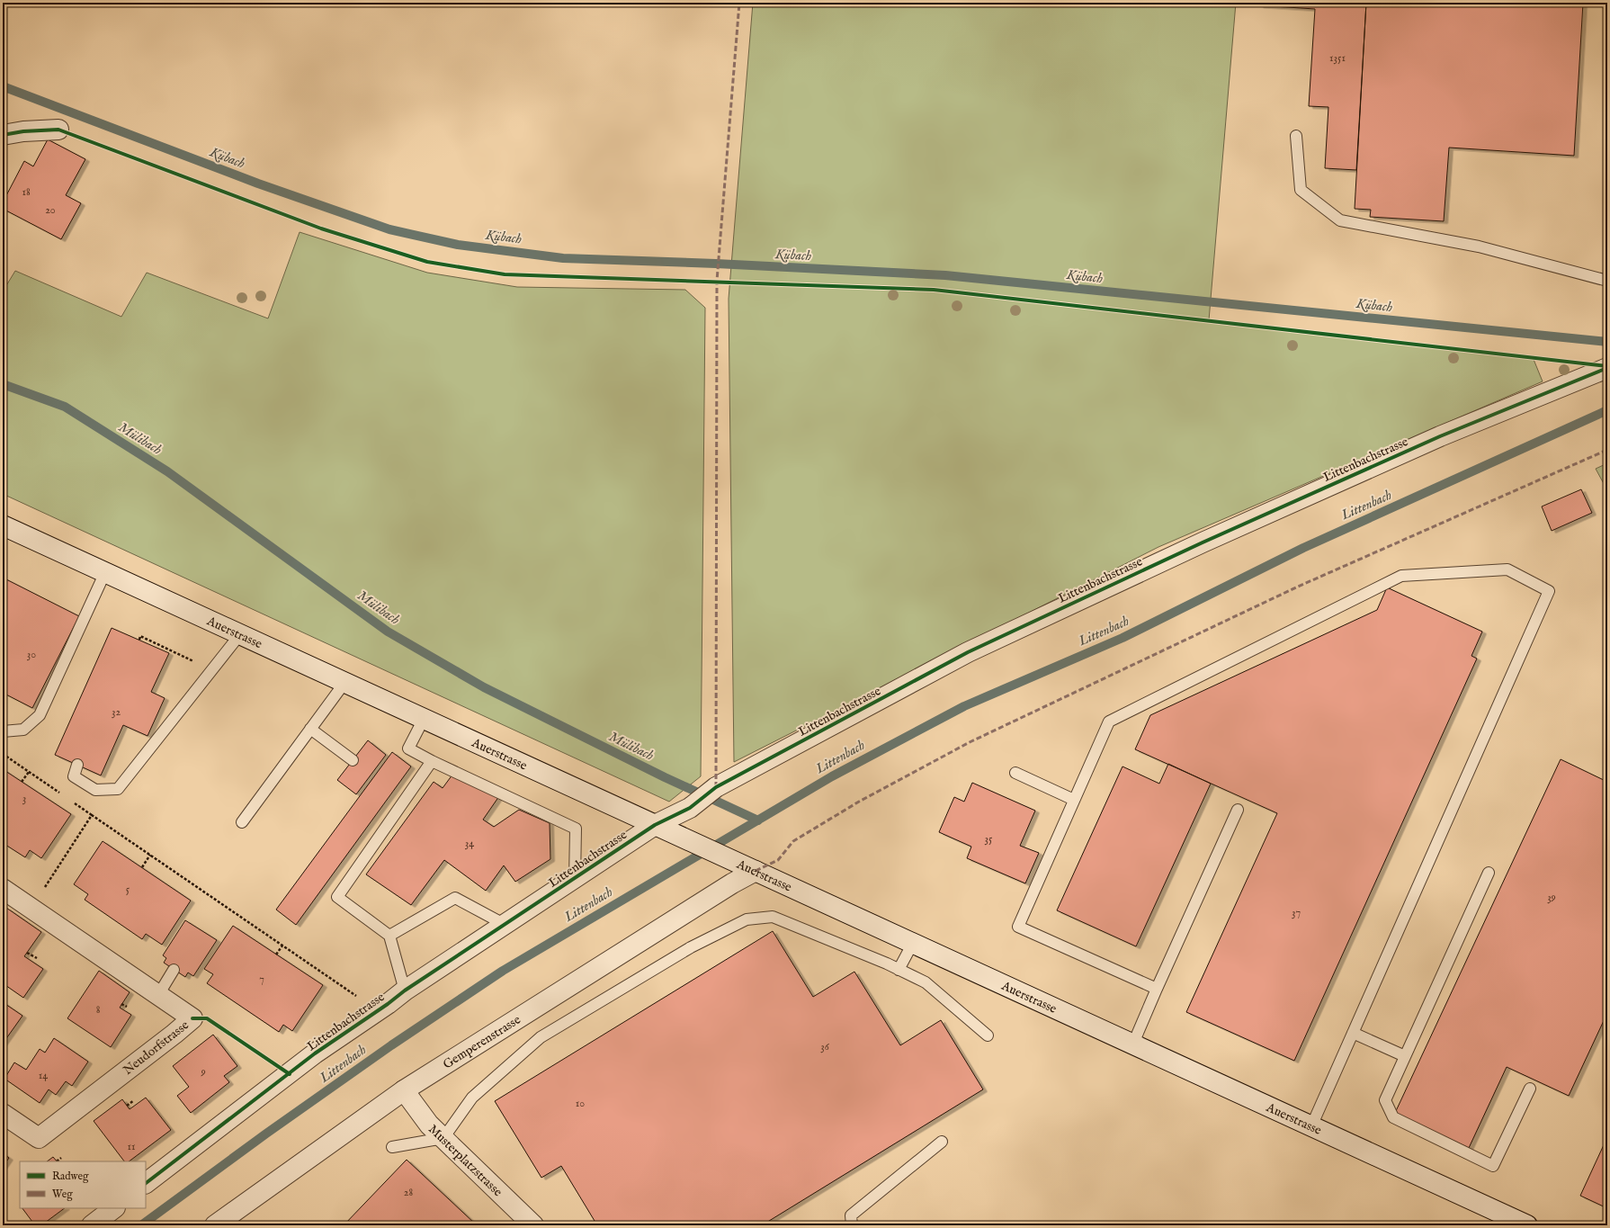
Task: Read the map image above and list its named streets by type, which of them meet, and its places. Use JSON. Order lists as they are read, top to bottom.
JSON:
{
  "streets": {
    "street": [
      "Littenbachstrasse",
      "Auerstrasse",
      "Gemperenstrasse",
      "Neudorfstrasse",
      "Musterplatzstrasse"
    ]
  },
  "crossings": [
    ["Littenbachstrasse", "Auerstrasse"],
    ["Auerstrasse", "Gemperenstrasse"],
    ["Gemperenstrasse", "Musterplatzstrasse"]
  ],
  "water": ["Kübach", "Mülibach", "Littenbach"],
  "house_numbers": [
    "1351",
    "18",
    "20",
    "30",
    "32",
    "3",
    "35",
    "34",
    "5",
    "39",
    "37",
    "7",
    "8",
    "36",
    "9",
    "14",
    "10",
    "11",
    "28"
  ],
  "legend": ["Radweg", "Weg"]
}
